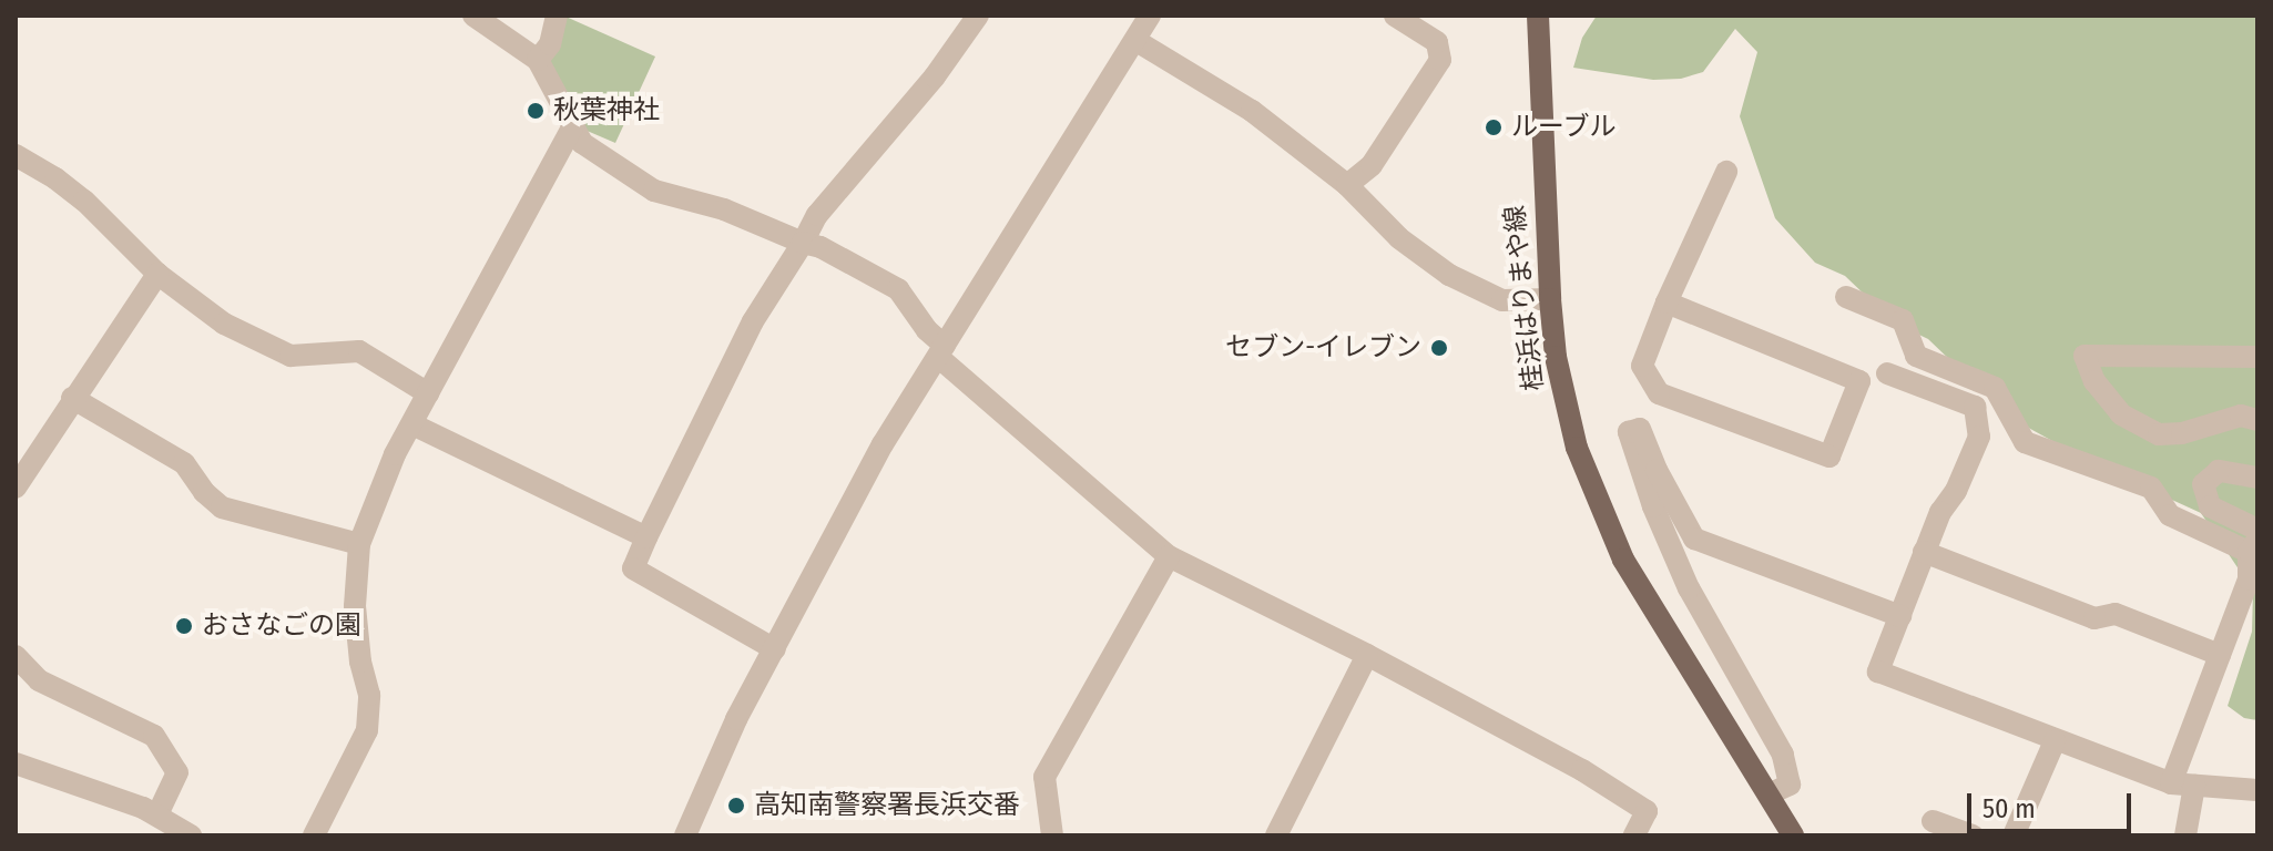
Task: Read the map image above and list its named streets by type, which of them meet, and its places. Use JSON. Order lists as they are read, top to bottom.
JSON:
{
  "streets": {
    "main road": ["桂浜はりまや線"]
  },
  "places": [
    "秋葉神社",
    "ルーブル",
    "セブン-イレブン",
    "おさなごの園",
    "高知南警察署長浜交番"
  ],
  "scale_bar": "50 m"
}
